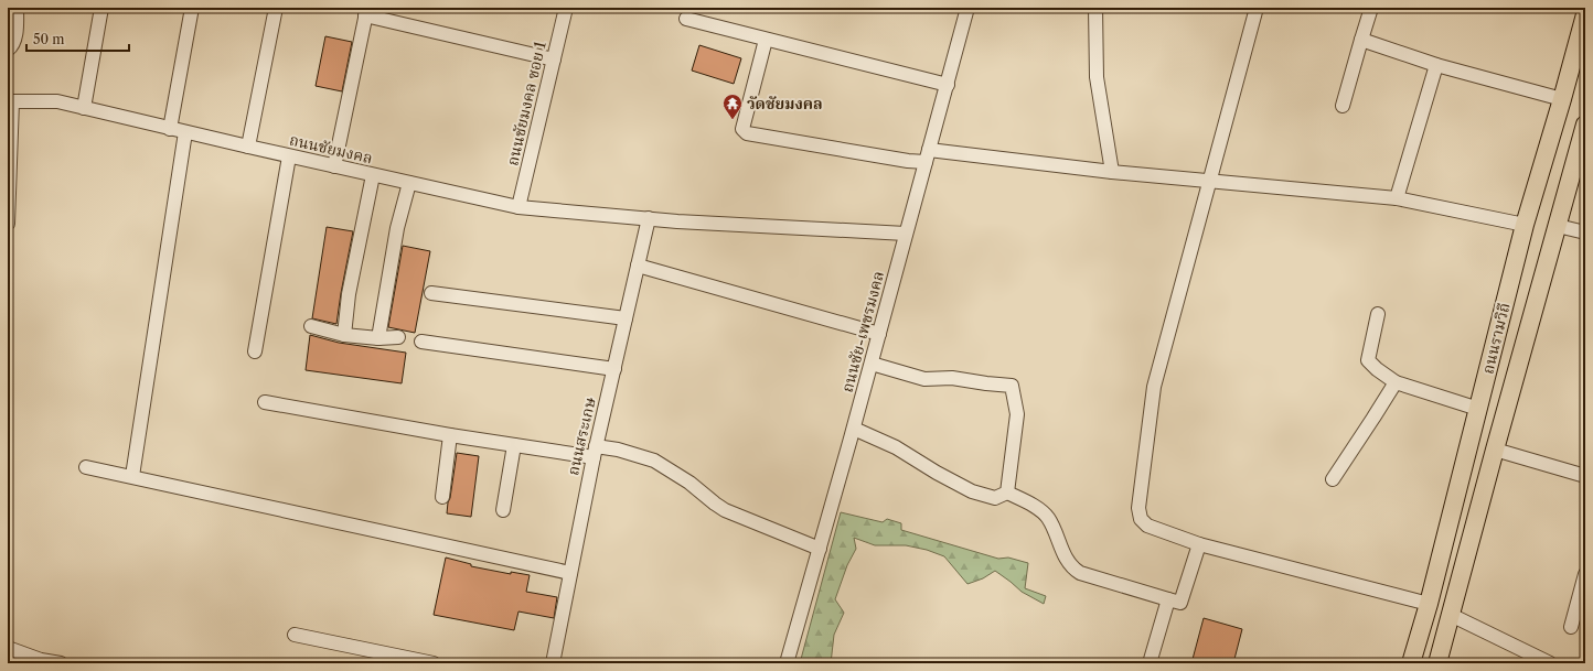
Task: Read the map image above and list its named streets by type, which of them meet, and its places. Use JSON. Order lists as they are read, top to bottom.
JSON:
{
  "streets": {
    "main road": ["ถนนรามวิถี"],
    "street": [
      "ถนนชัยมงคล ซอย 1",
      "ถนนชัยมงคล",
      "ถนนชัย-เพชรมงคล",
      "ถนนสระเกษ"
    ]
  },
  "crossings": [
    ["ถนนชัยมงคล ซอย 1", "ถนนชัยมงคล"],
    ["ถนนชัยมงคล", "ถนนชัย-เพชรมงคล"],
    ["ถนนชัยมงคล", "ถนนสระเกษ"]
  ],
  "places": {
    "temple": ["วัดชัยมงคล"]
  },
  "scale_bar": "50 m"
}
